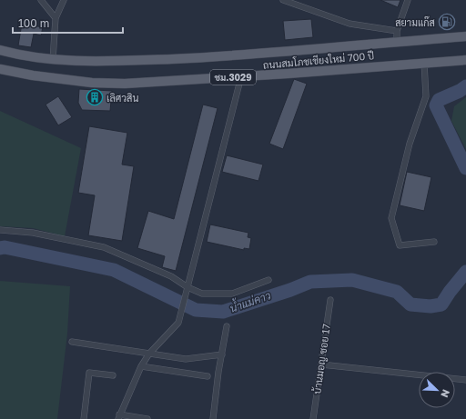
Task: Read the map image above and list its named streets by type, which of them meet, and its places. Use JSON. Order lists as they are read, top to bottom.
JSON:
{
  "streets": {
    "main road": ["ถนนสมโภชเชียงใหม่ 700 ปี", "ชม.3029"],
    "street": ["บ้านมอญ ซอย 17"]
  },
  "water": ["น้ำแม่คาว"],
  "places": {
    "fuel station": ["สยามแก๊ส"],
    "building": ["เลิศวสิน"]
  },
  "scale_bar": "100 m",
  "north": "bottom right"
}
